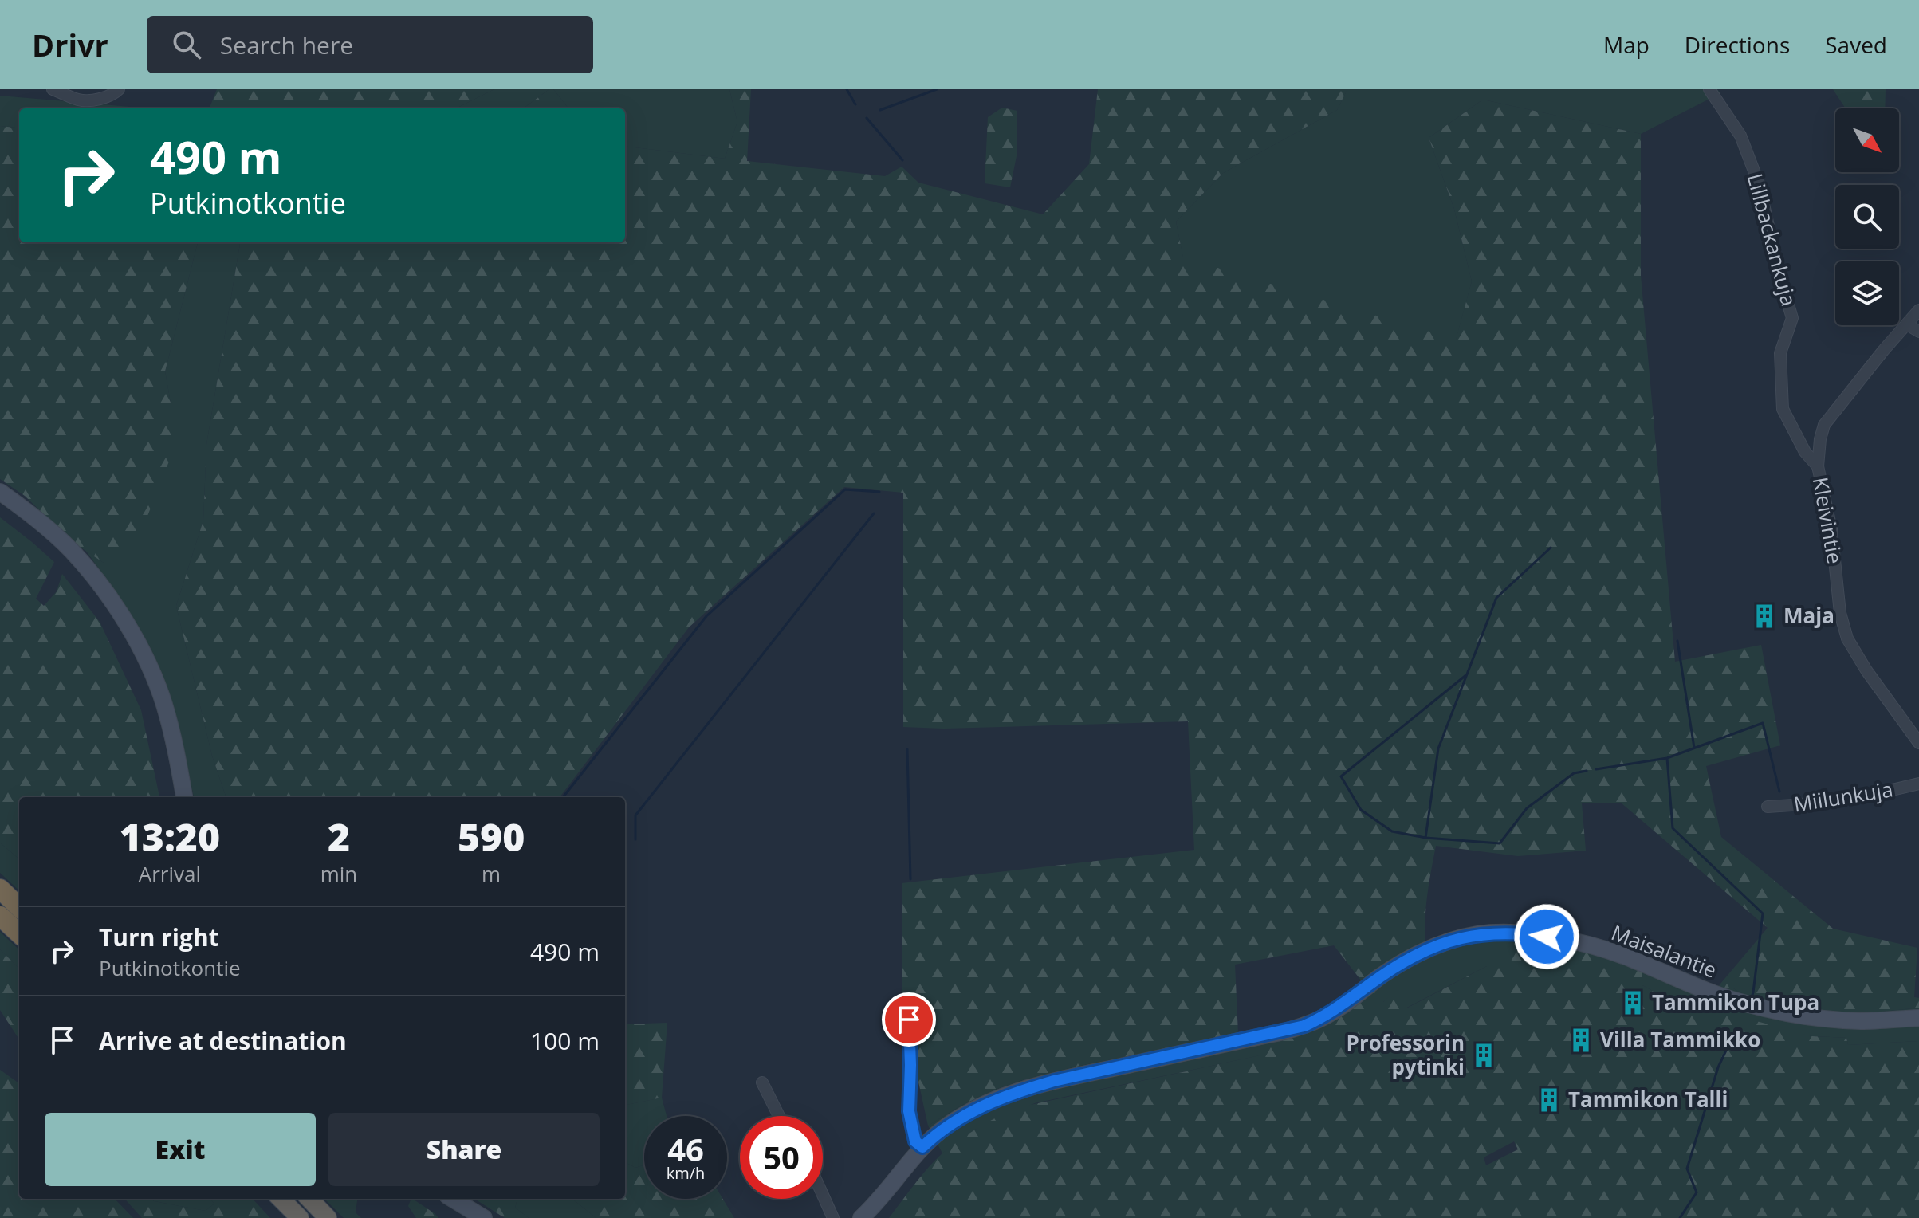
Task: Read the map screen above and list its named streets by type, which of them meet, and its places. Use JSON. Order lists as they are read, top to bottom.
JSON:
{
  "streets": {
    "main road": ["Maisalantie"],
    "street": ["Lillbackankuja", "Kleivintie", "Miilunkuja"]
  },
  "crossings": [
    ["Lillbackankuja", "Kleivintie"]
  ],
  "places": {
    "building": [
      "Maja",
      "Tammikon Tupa",
      "Villa Tammikko",
      "Professorin pytinki",
      "Tammikon Talli"
    ]
  },
  "north": "bottom right",
  "page": {
    "header": "Drivr",
    "search": "Search here",
    "nav": ["Map", "Directions", "Saved"],
    "turn": ["490 m", "Putkinotkontie"],
    "eta": [
      "13:20",
      "Arrival",
      "2",
      "min",
      "590",
      "m"
    ],
    "list": [
      {
        "name": "Turn right",
        "note": "Putkinotkontie",
        "value": "490 m"
      },
      {
        "name": "Arrive at destination",
        "value": "100 m"
      }
    ],
    "buttons": ["Exit", "Share"],
    "speed": "46 km/h",
    "limit": "50"
  }
}
